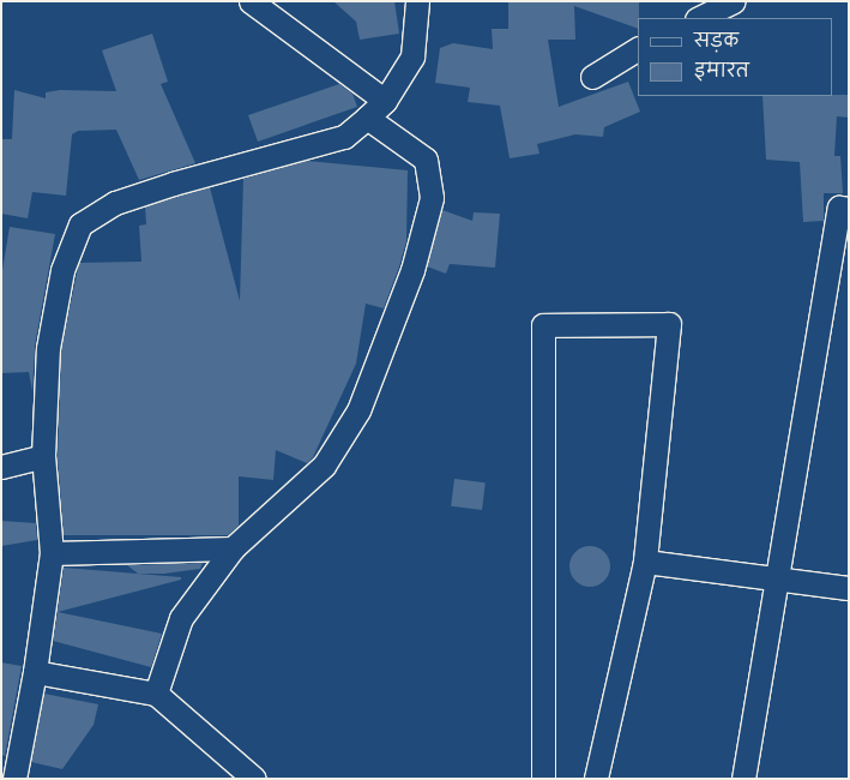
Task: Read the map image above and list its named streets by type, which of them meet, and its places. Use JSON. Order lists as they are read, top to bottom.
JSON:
{
  "legend": ["सड़क", "इमारत"]
}
